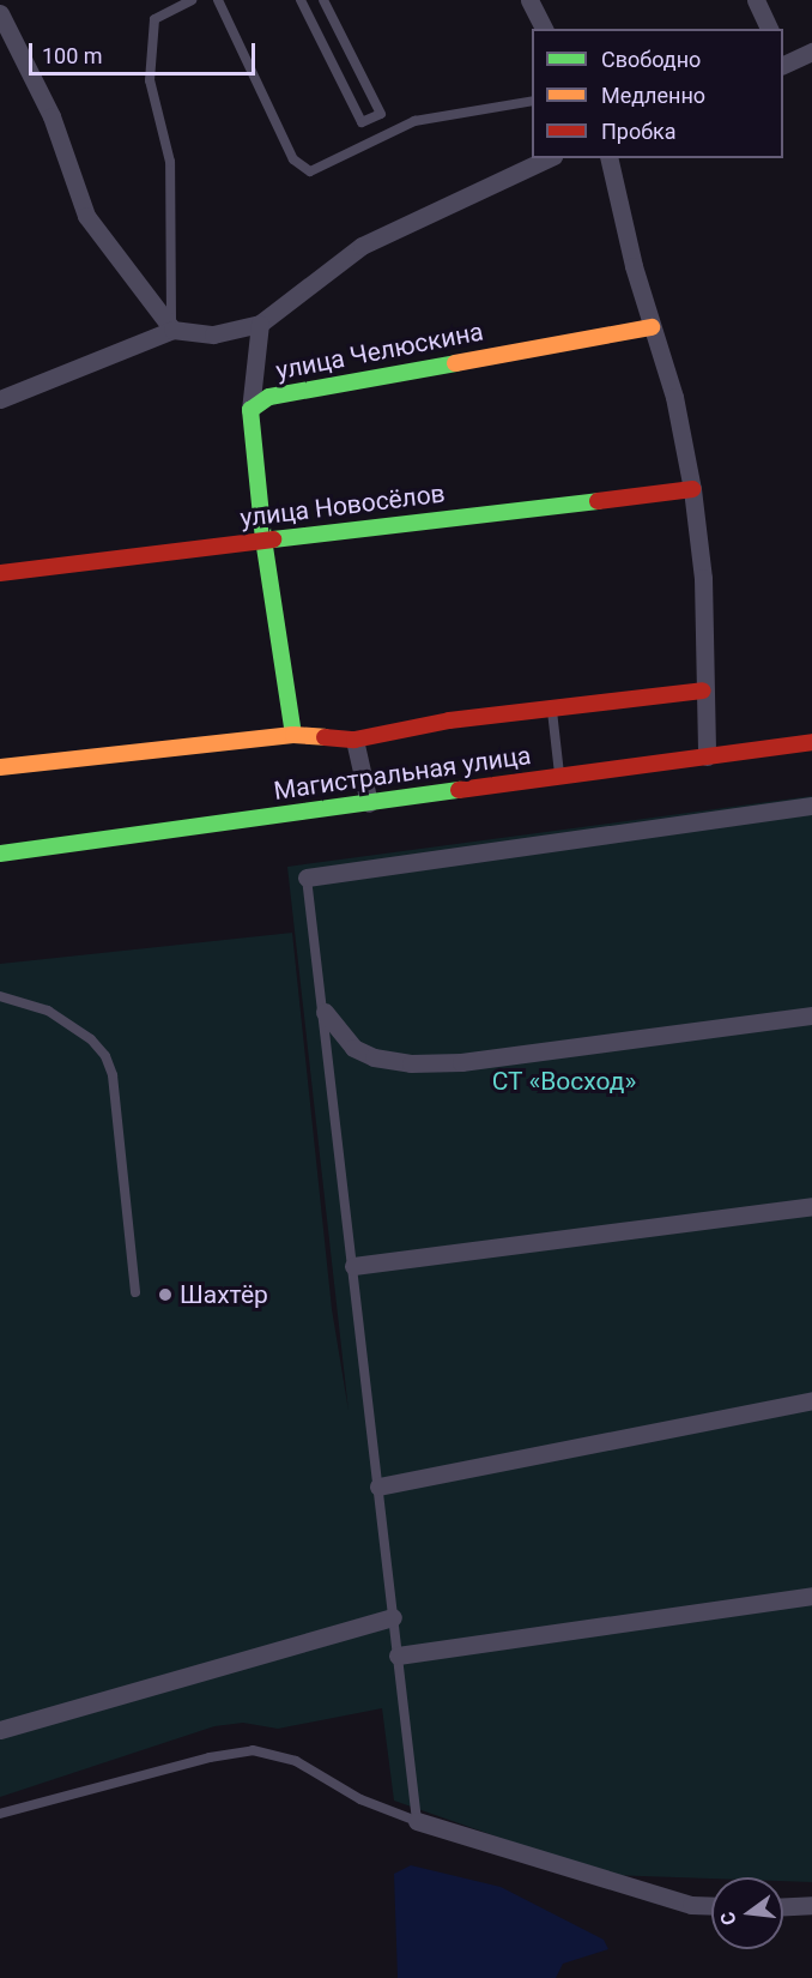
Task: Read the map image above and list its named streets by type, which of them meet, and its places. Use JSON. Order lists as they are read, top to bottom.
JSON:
{
  "streets": {
    "street": ["улица Челюскина", "улица Новосёлов", "Магистральная улица"]
  },
  "crossings": [
    ["улица Челюскина", "улица Новосёлов"],
    ["улица Челюскина", "Магистральная улица"]
  ],
  "parks": ["СТ «Восход»"],
  "places": ["Шахтёр"],
  "legend": ["Свободно", "Медленно", "Пробка"],
  "scale_bar": "100 m",
  "north": "left"
}
